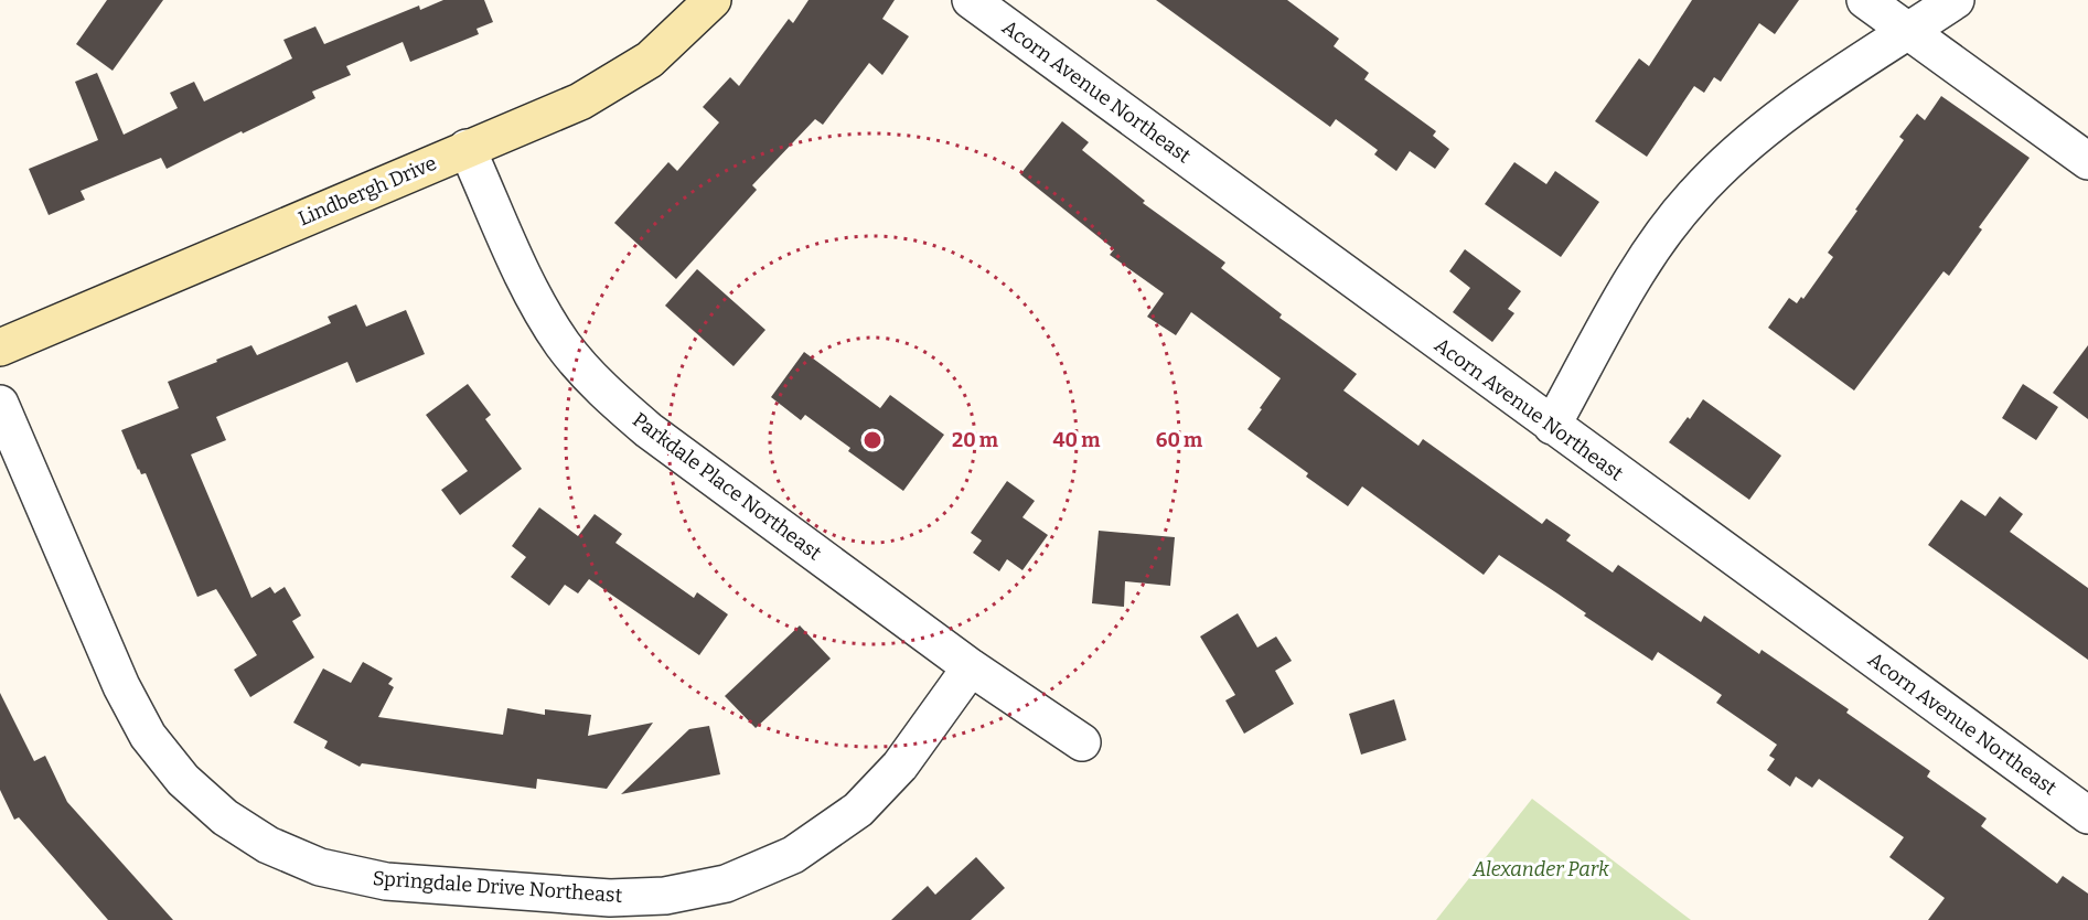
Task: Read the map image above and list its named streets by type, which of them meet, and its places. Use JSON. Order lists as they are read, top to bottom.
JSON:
{
  "streets": {
    "main road": ["Lindbergh Drive"],
    "street": ["Acorn Avenue Northeast", "Parkdale Place Northeast", "Springdale Drive Northeast"]
  },
  "crossings": [
    ["Lindbergh Drive", "Parkdale Place Northeast"],
    ["Parkdale Place Northeast", "Springdale Drive Northeast"]
  ],
  "parks": ["Alexander Park"],
  "rings": ["20 m", "40 m", "60 m"]
}
